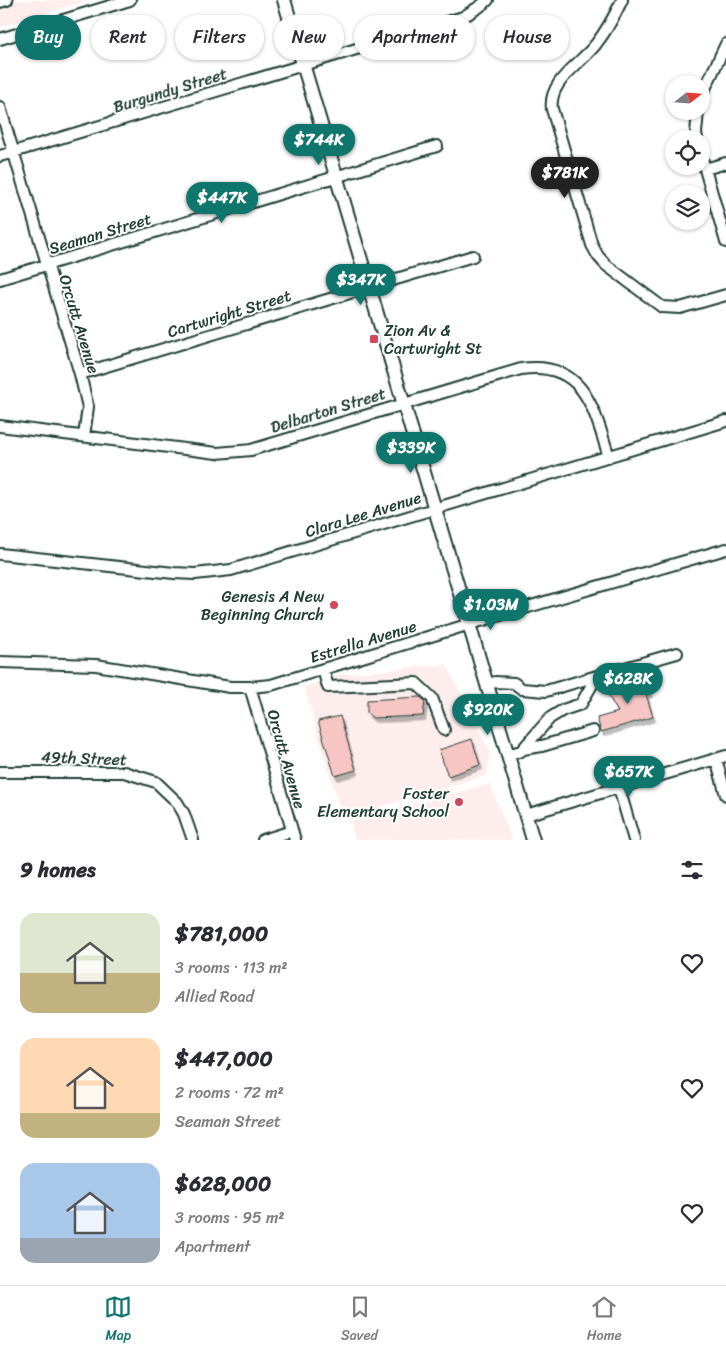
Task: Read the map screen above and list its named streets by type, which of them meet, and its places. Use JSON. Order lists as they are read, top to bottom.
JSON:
{
  "streets": {
    "street": [
      "Burgundy Street",
      "Seaman Street",
      "Cartwright Street",
      "Orcutt Avenue",
      "Delbarton Street",
      "Clara Lee Avenue",
      "Estrella Avenue",
      "49th Street"
    ]
  },
  "crossings": [
    ["Burgundy Street", "Orcutt Avenue"],
    ["Seaman Street", "Orcutt Avenue"],
    ["Cartwright Street", "Orcutt Avenue"],
    ["Orcutt Avenue", "Delbarton Street"],
    ["Orcutt Avenue", "Estrella Avenue"],
    ["Delbarton Street", "Clara Lee Avenue"]
  ],
  "places": {
    "transit": ["Zion Av & Cartwright St"],
    "other": ["Genesis A New Beginning Church", "Foster Elementary School"]
  },
  "north": "right",
  "page": {
    "chip": [
      "Buy",
      "Rent",
      "Filters",
      "New",
      "Apartment",
      "House"
    ],
    "price": [
      "$744K",
      "$781K",
      "$447K",
      "$347K",
      "$339K",
      "$1.03M",
      "$628K",
      "$920K",
      "$657K"
    ],
    "heading": "9 homes",
    "list": [
      {
        "name": "$781,000",
        "note": "3 rooms · 113 m² · Allied Road"
      },
      {
        "name": "$447,000",
        "note": "2 rooms · 72 m² · Seaman Street"
      },
      {
        "name": "$628,000",
        "note": "3 rooms · 95 m² · Apartment"
      }
    ],
    "tabs": ["Map", "Saved", "Home"]
  }
}
